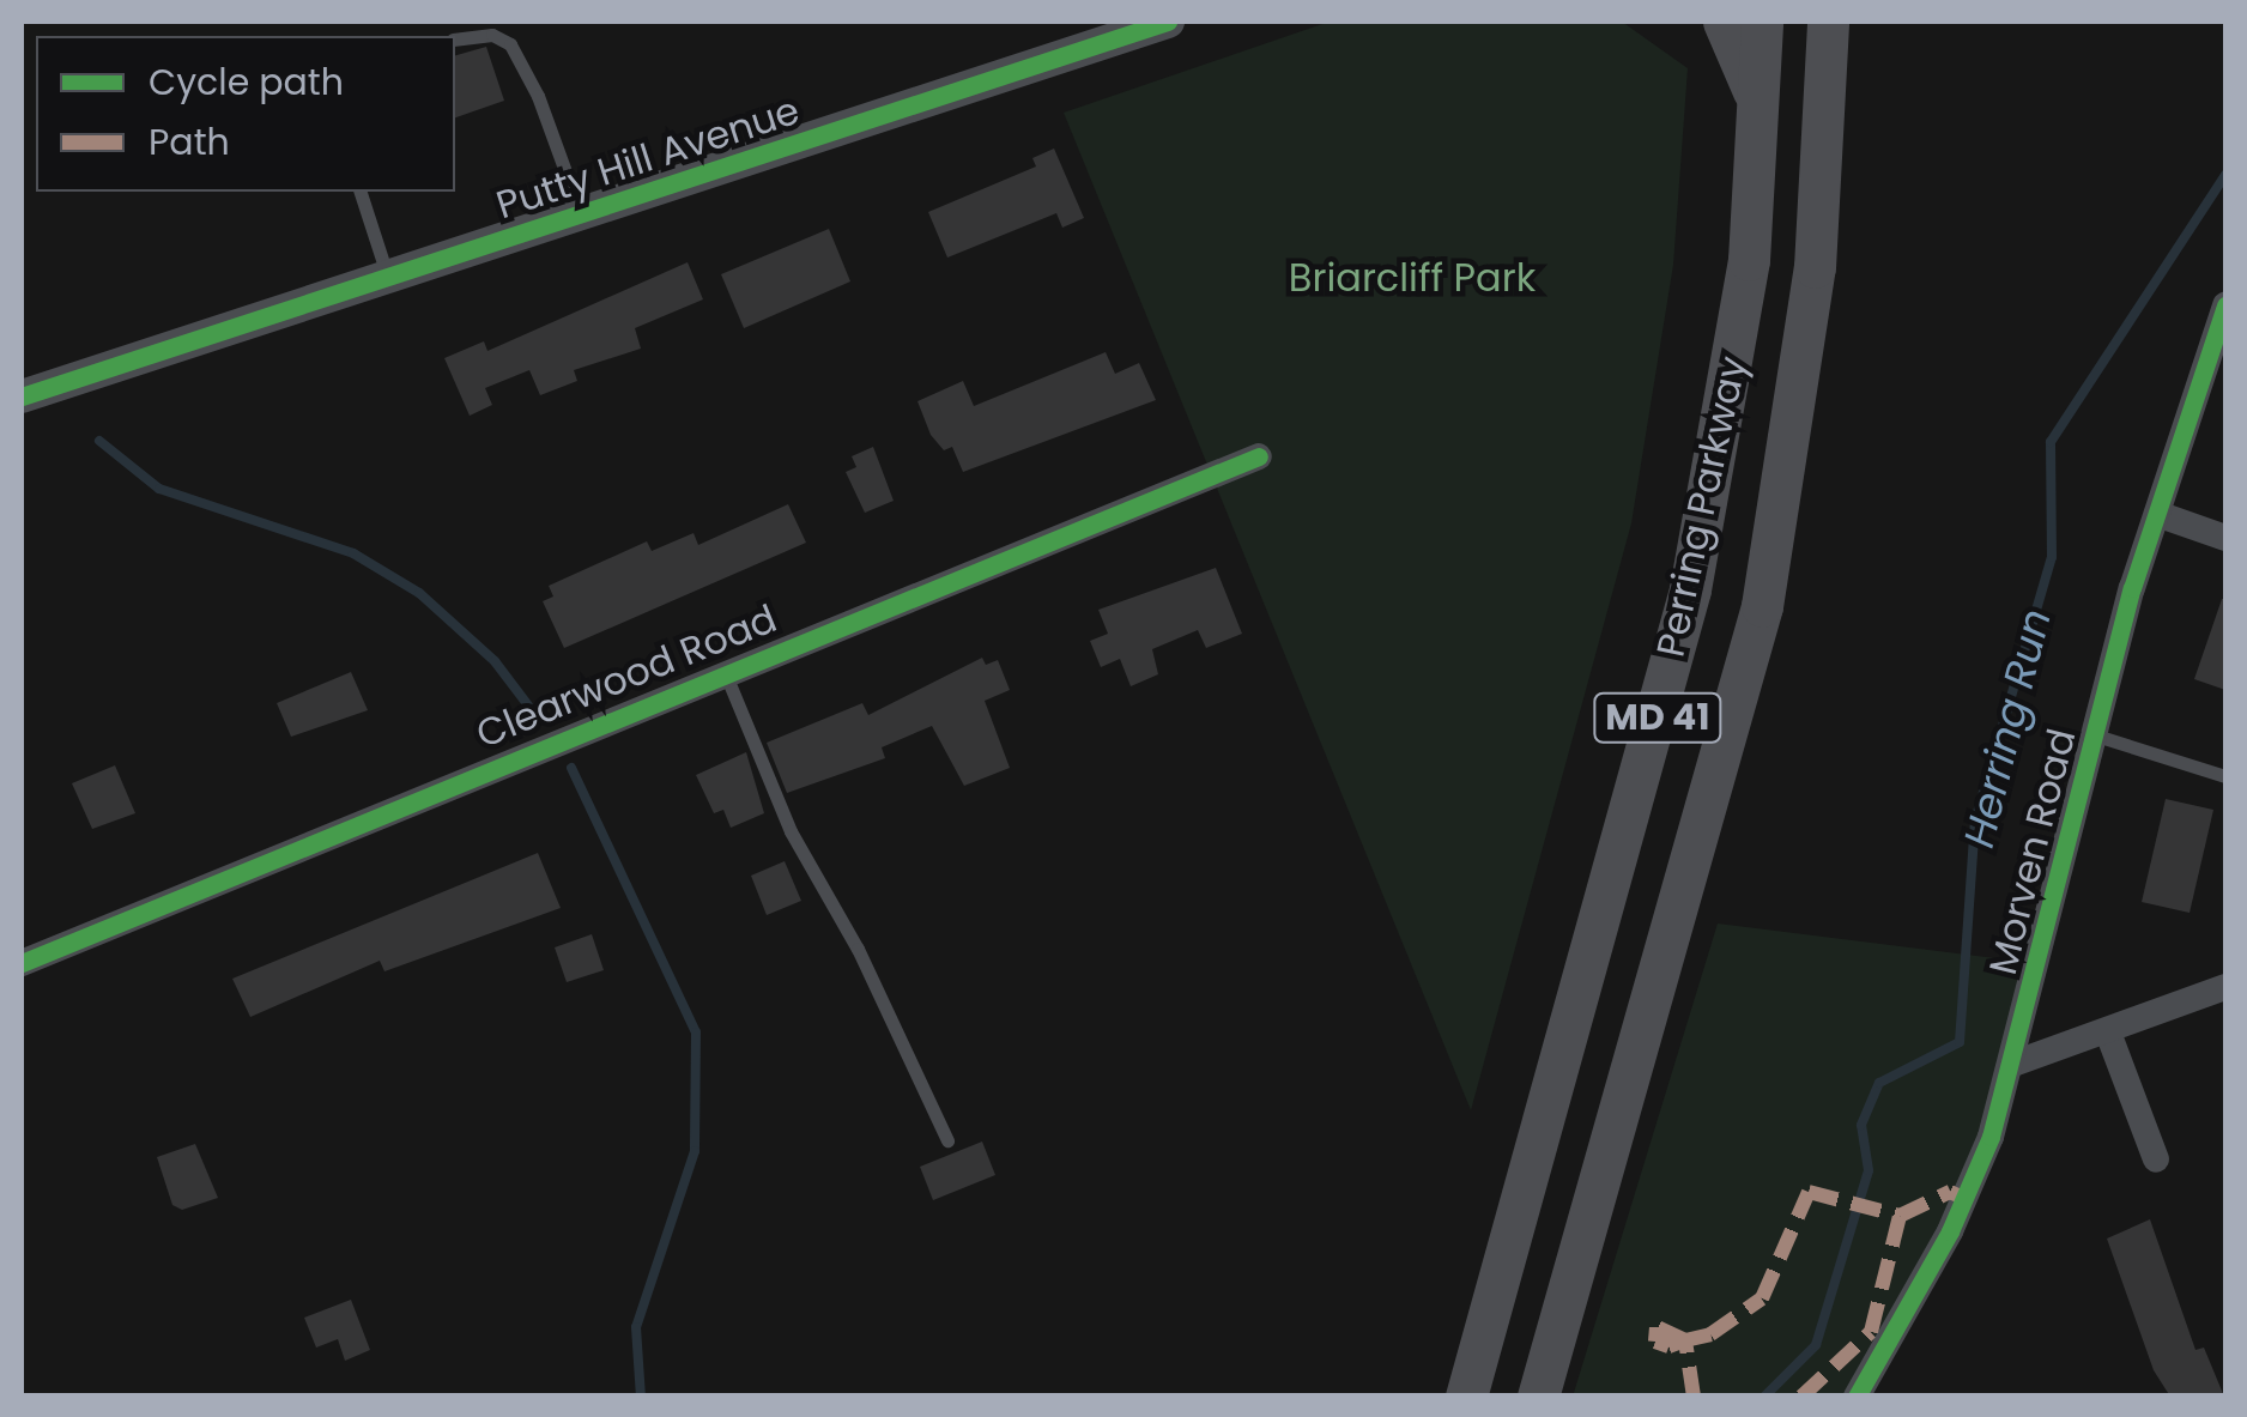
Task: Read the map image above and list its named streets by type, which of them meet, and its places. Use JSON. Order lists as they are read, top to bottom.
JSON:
{
  "streets": {
    "main road": ["Perring Parkway", "MD 41"],
    "street": ["Putty Hill Avenue", "Clearwood Road", "Morven Road"]
  },
  "water": ["Herring Run"],
  "parks": ["Briarcliff Park"],
  "legend": ["Cycle path", "Path"]
}
